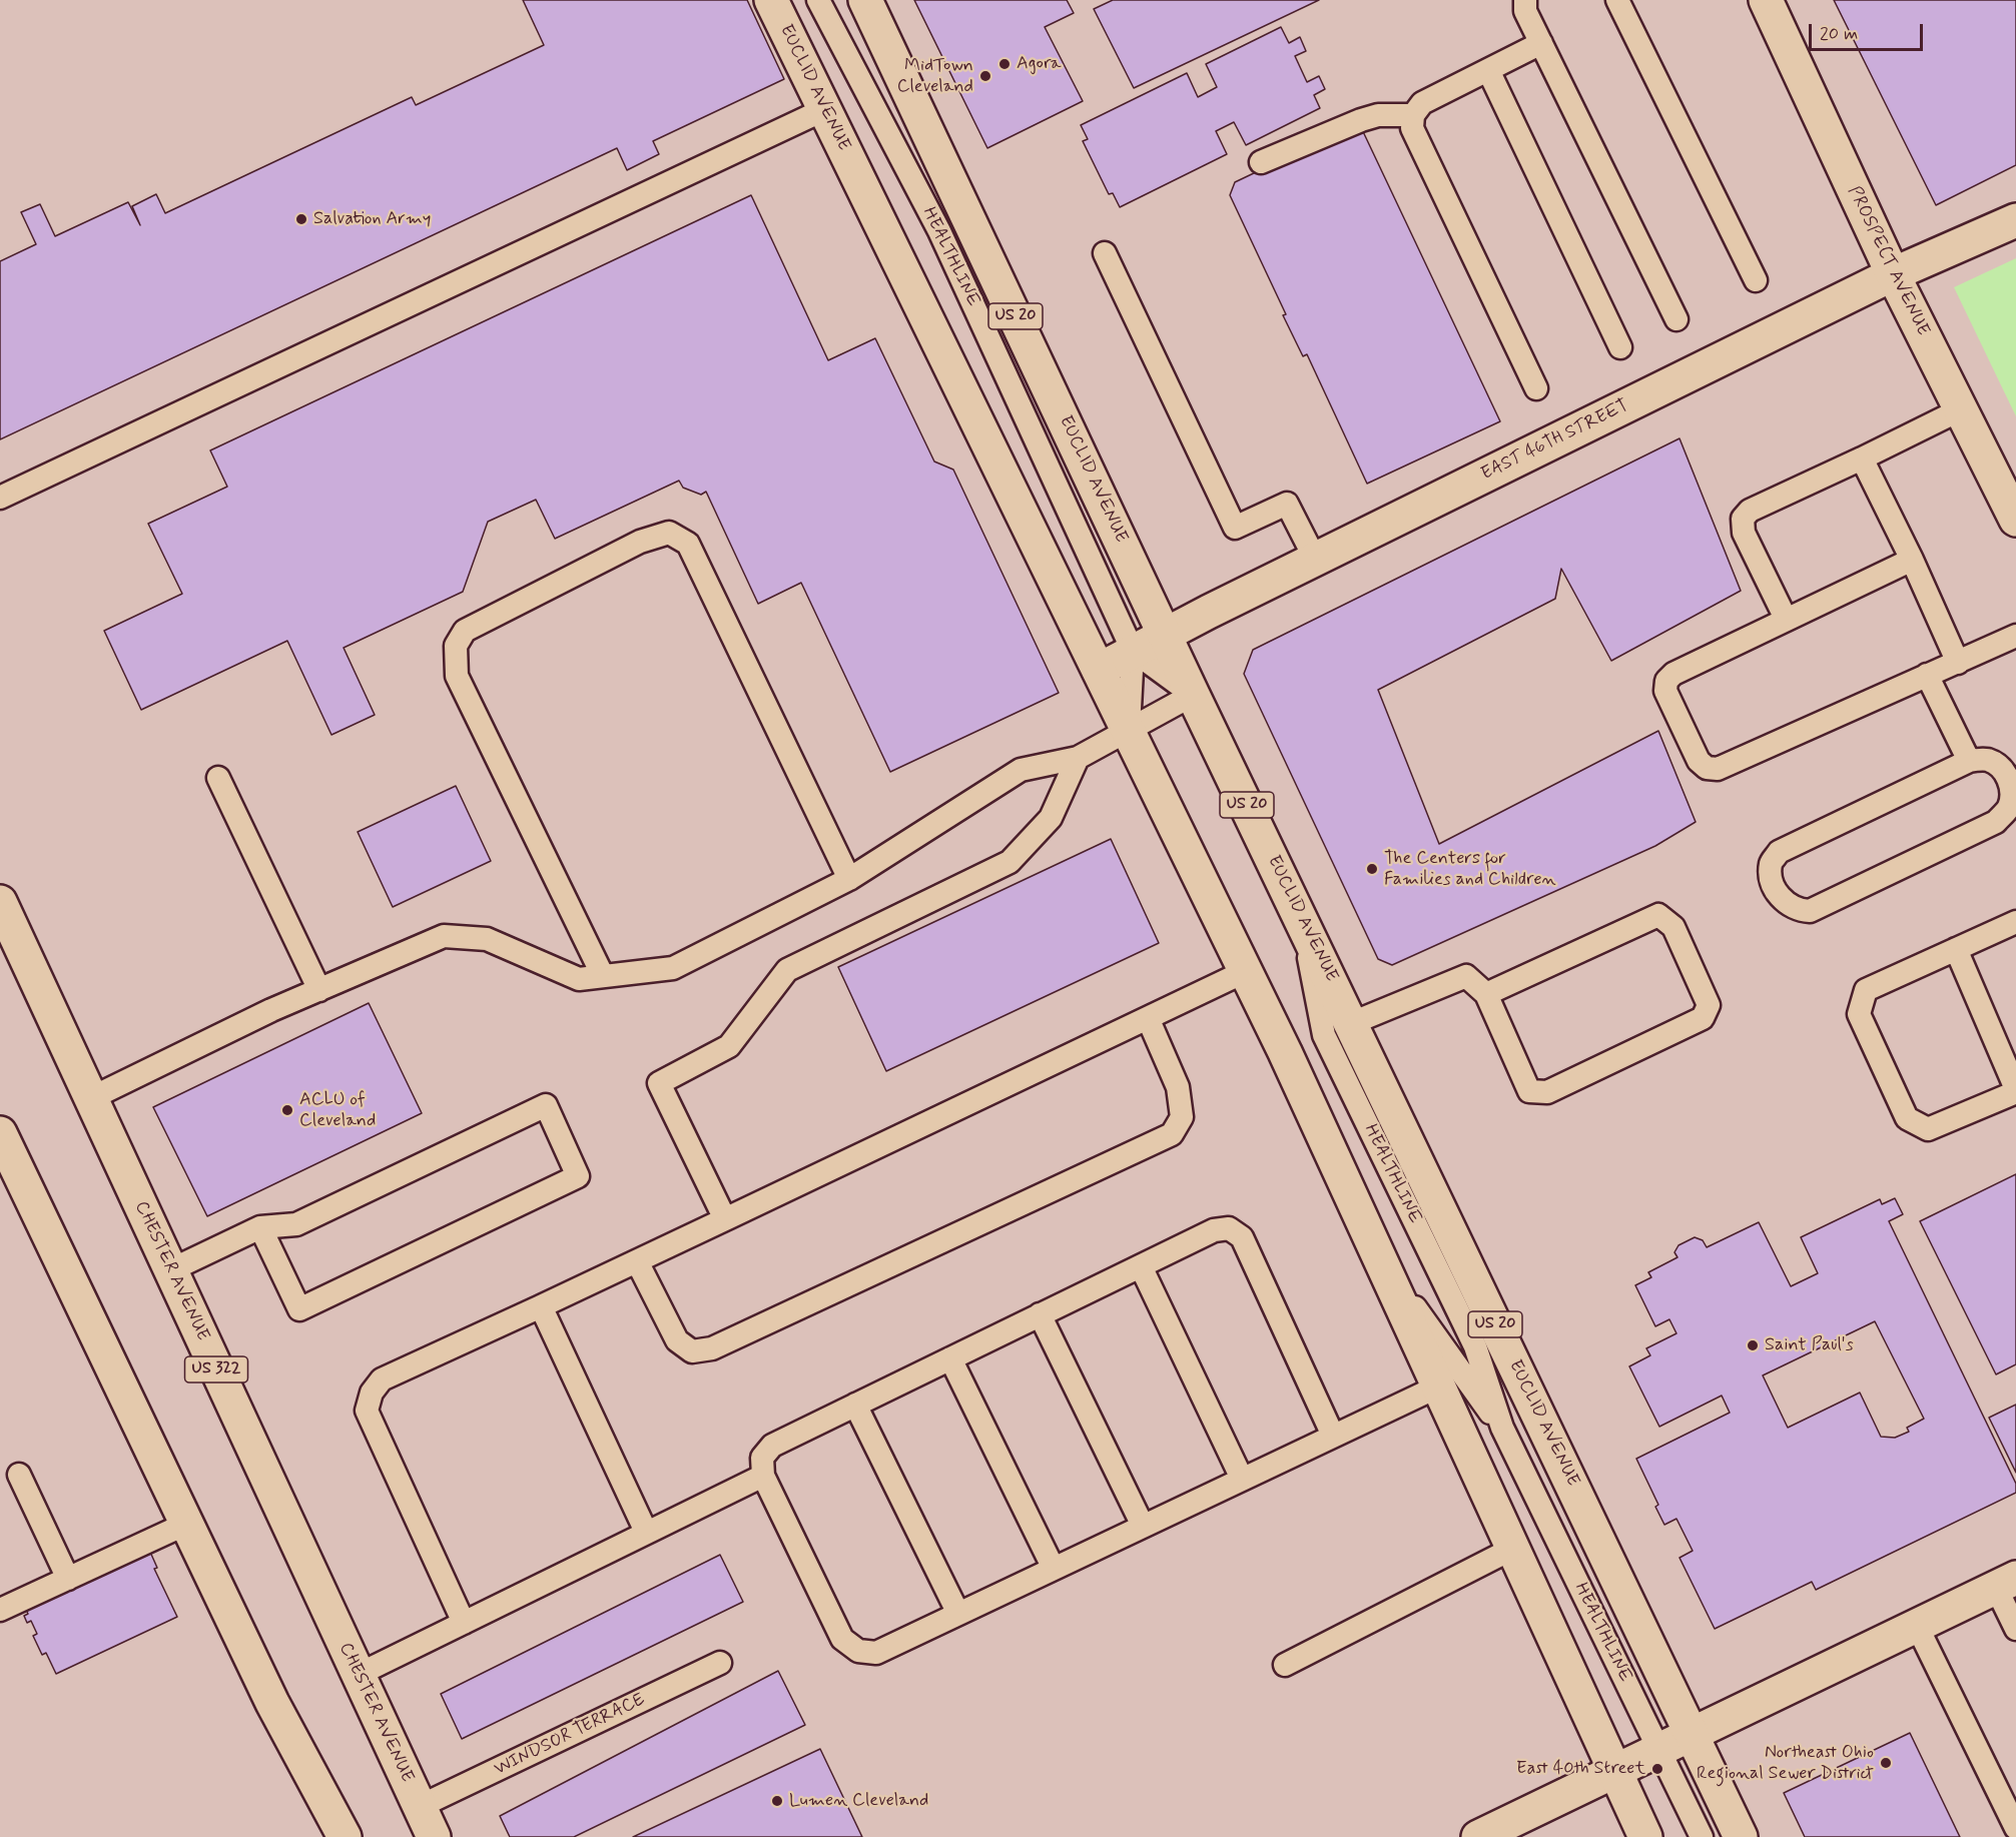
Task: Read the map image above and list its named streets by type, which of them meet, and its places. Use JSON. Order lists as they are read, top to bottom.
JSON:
{
  "streets": {
    "main road": [
      "EUCLID AVENUE",
      "PROSPECT AVENUE",
      "US 20",
      "EAST 46TH STREET",
      "CHESTER AVENUE",
      "US 322"
    ],
    "lane": ["HEALTHLINE", "WINDSOR TERRACE"]
  },
  "crossings": [
    ["EUCLID AVENUE", "HEALTHLINE"],
    ["EUCLID AVENUE", "EAST 46TH STREET"],
    ["HEALTHLINE", "EAST 46TH STREET"],
    ["PROSPECT AVENUE", "EAST 46TH STREET"],
    ["CHESTER AVENUE", "WINDSOR TERRACE"]
  ],
  "places": [
    "Agora",
    "MidTown Cleveland",
    "Salvation Army",
    "The Centers for Families and Children",
    "ACLU of Cleveland",
    "Saint Paul's",
    "Northeast Ohio Regional Sewer District",
    "East 40th Street",
    "Lumen Cleveland"
  ],
  "scale_bar": "20 m"
}
